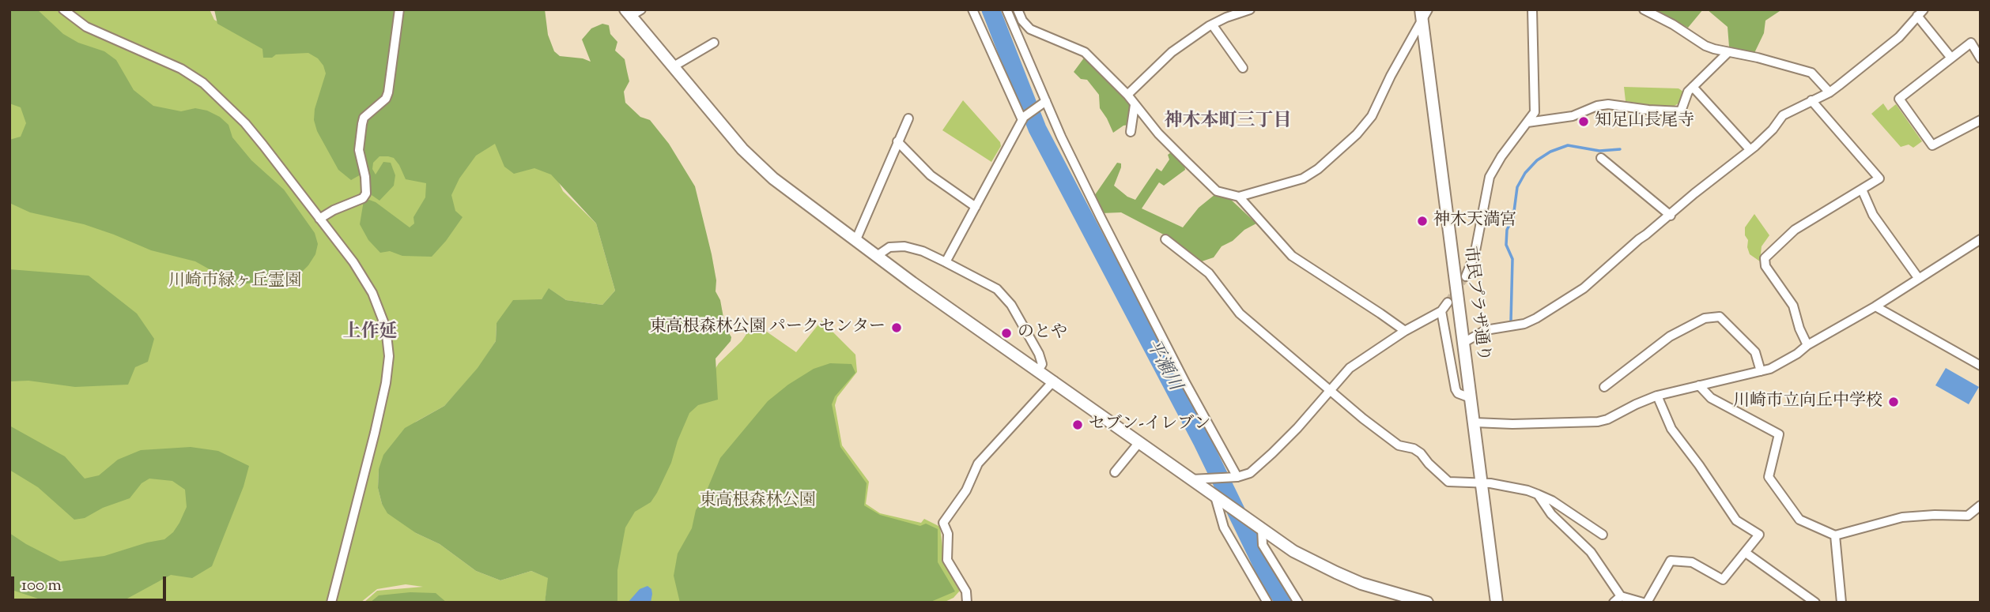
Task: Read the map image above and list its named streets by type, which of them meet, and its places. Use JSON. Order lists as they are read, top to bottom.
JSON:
{
  "streets": {
    "street": ["市民プラザ通り"]
  },
  "districts": ["神木本町三丁目", "上作延"],
  "water": ["平瀬川"],
  "parks": ["川崎市緑ヶ丘霊園", "東高根森林公園"],
  "places": [
    "知足山長尾寺",
    "神木天満宮",
    "東高根森林公園 パークセンター",
    "のとや",
    "川崎市立向丘中学校",
    "セブン-イレブン"
  ],
  "scale_bar": "100 m"
}
